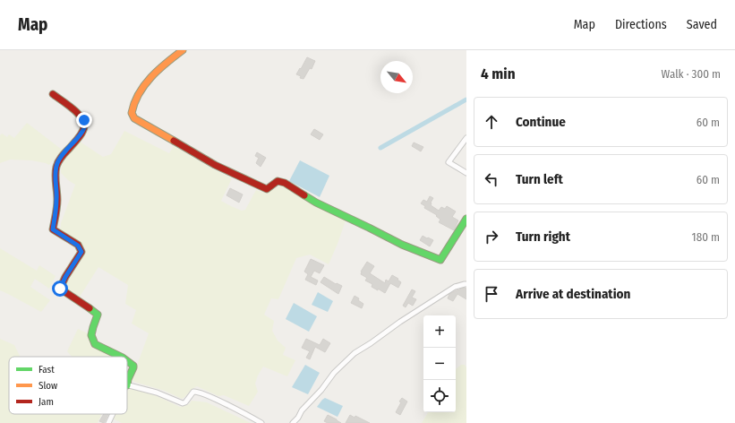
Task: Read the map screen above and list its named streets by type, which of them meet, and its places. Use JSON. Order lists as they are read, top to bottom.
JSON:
{
  "legend": ["Fast", "Slow", "Jam"],
  "north": "bottom right",
  "page": {
    "header": "Map",
    "nav": ["Map", "Directions", "Saved"],
    "heading": ["4 min", "Walk · 300 m"],
    "list": [
      ["Continue", "60 m"],
      ["Turn left", "60 m"],
      ["Turn right", "180 m"],
      "Arrive at destination"
    ],
    "map_buttons": ["+", "−"]
  }
}
